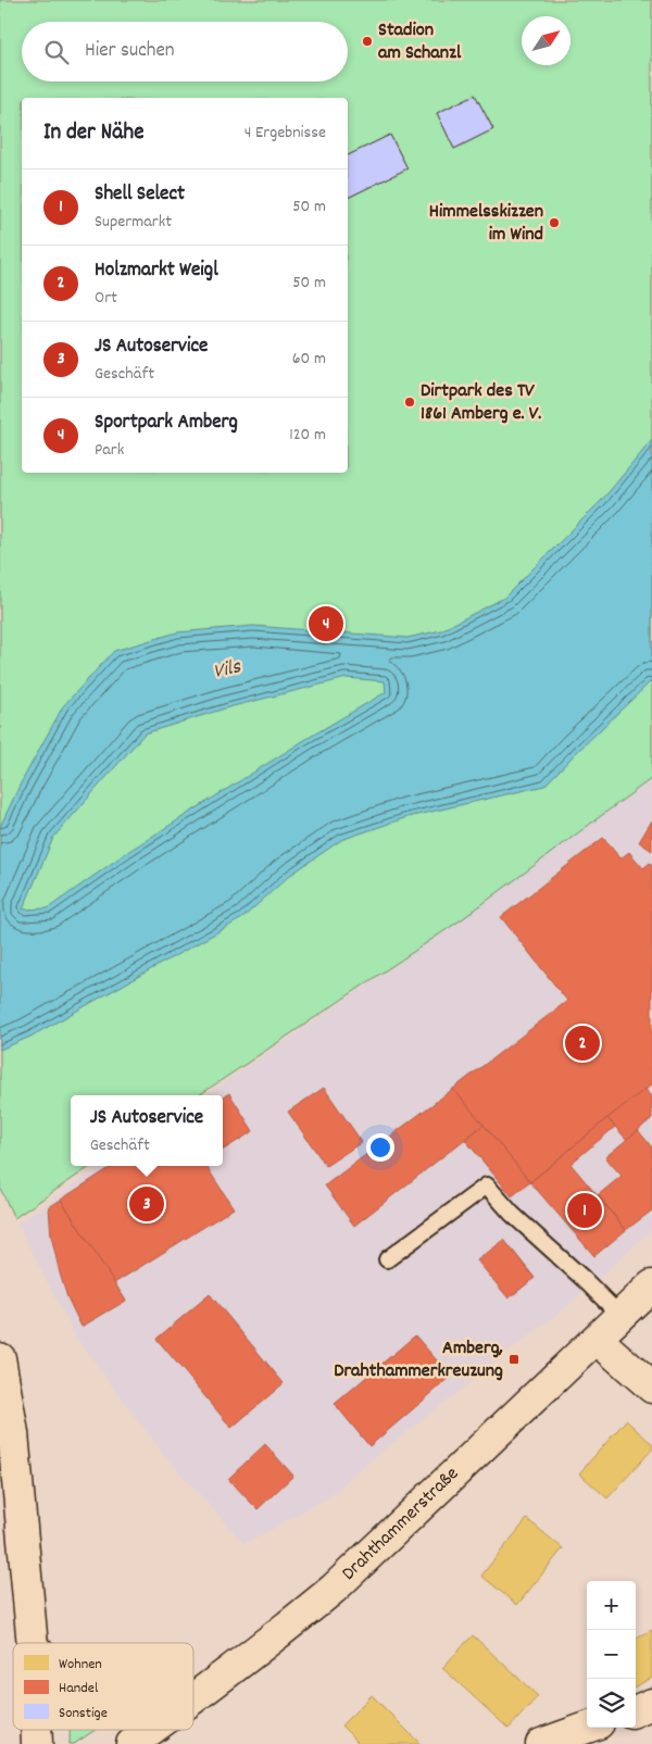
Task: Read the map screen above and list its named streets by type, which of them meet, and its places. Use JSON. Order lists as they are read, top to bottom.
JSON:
{
  "streets": {
    "main road": ["Drahthammerstraße"]
  },
  "water": ["Vils"],
  "places": {
    "other": ["Stadion am Schanzl", "Himmelsskizzen im Wind", "Dirtpark des TV 1861 Amberg e. V."],
    "transit": ["Amberg, Drahthammerkreuzung"]
  },
  "legend": ["Wohnen", "Handel", "Sonstige"],
  "north": "top right",
  "page": {
    "search": "Hier suchen",
    "heading": ["In der Nähe", "4 Ergebnisse"],
    "list": [
      {
        "mark": "1",
        "name": "Shell Select",
        "note": "Supermarkt",
        "value": "50 m"
      },
      {
        "mark": "2",
        "name": "Holzmarkt Weigl",
        "note": "Ort",
        "value": "50 m"
      },
      {
        "mark": "3",
        "name": "JS Autoservice",
        "note": "Geschäft",
        "value": "60 m"
      },
      {
        "mark": "4",
        "name": "Sportpark Amberg",
        "note": "Park",
        "value": "120 m"
      }
    ],
    "pins": [
      "4",
      "2",
      "3",
      "1"
    ],
    "popup": ["JS Autoservice", "Geschäft"],
    "map_buttons": ["+", "−"]
  }
}
